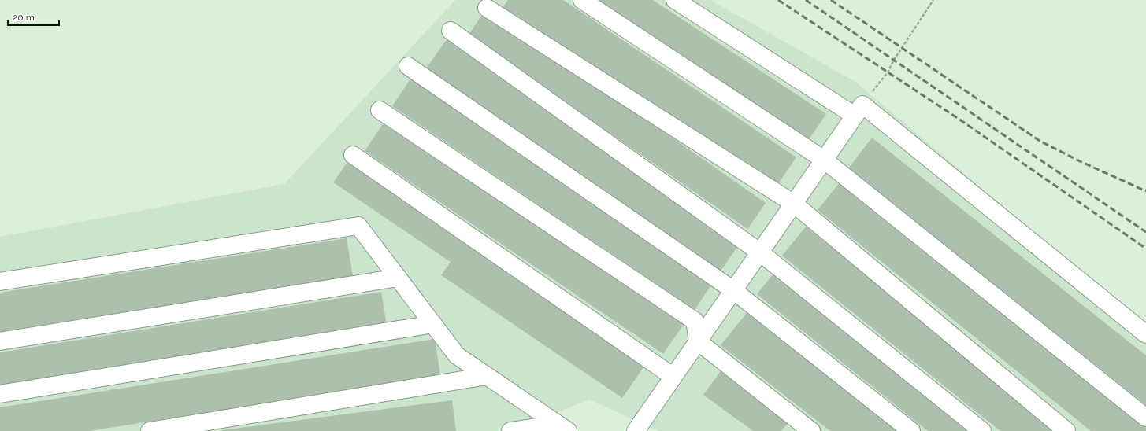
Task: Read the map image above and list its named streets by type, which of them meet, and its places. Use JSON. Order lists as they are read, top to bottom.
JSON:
{
  "scale_bar": "20 m"
}
